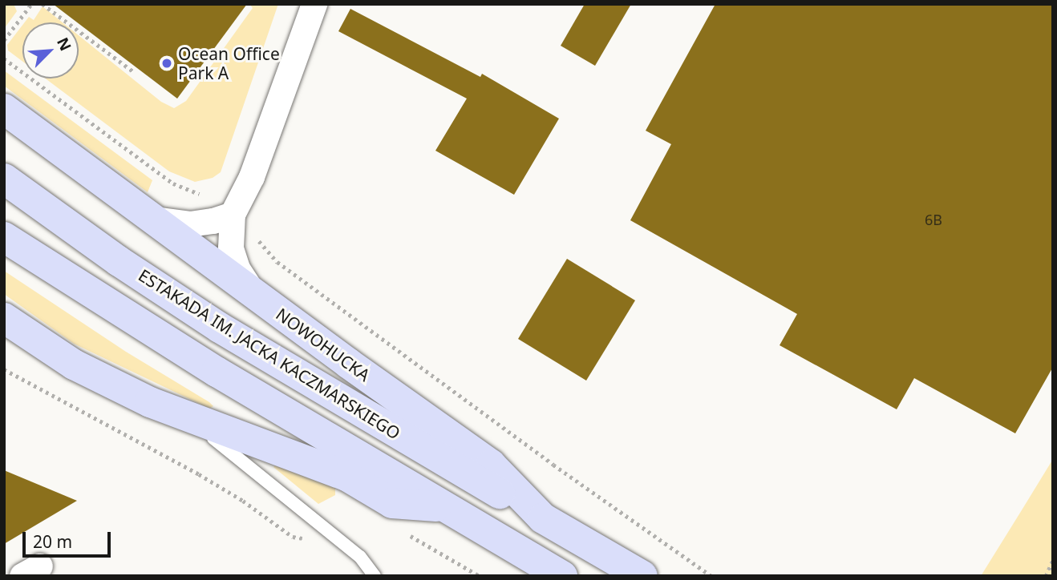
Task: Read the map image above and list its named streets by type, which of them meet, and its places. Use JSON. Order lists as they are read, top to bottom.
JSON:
{
  "streets": {
    "main road": ["NOWOHUCKA", "ESTAKADA IM. JACKA KACZMARSKIEGO"]
  },
  "crossings": [
    ["NOWOHUCKA", "ESTAKADA IM. JACKA KACZMARSKIEGO"]
  ],
  "places": ["Ocean Office Park A"],
  "house_numbers": ["6B"],
  "scale_bar": "20 m",
  "north": "top right"
}
